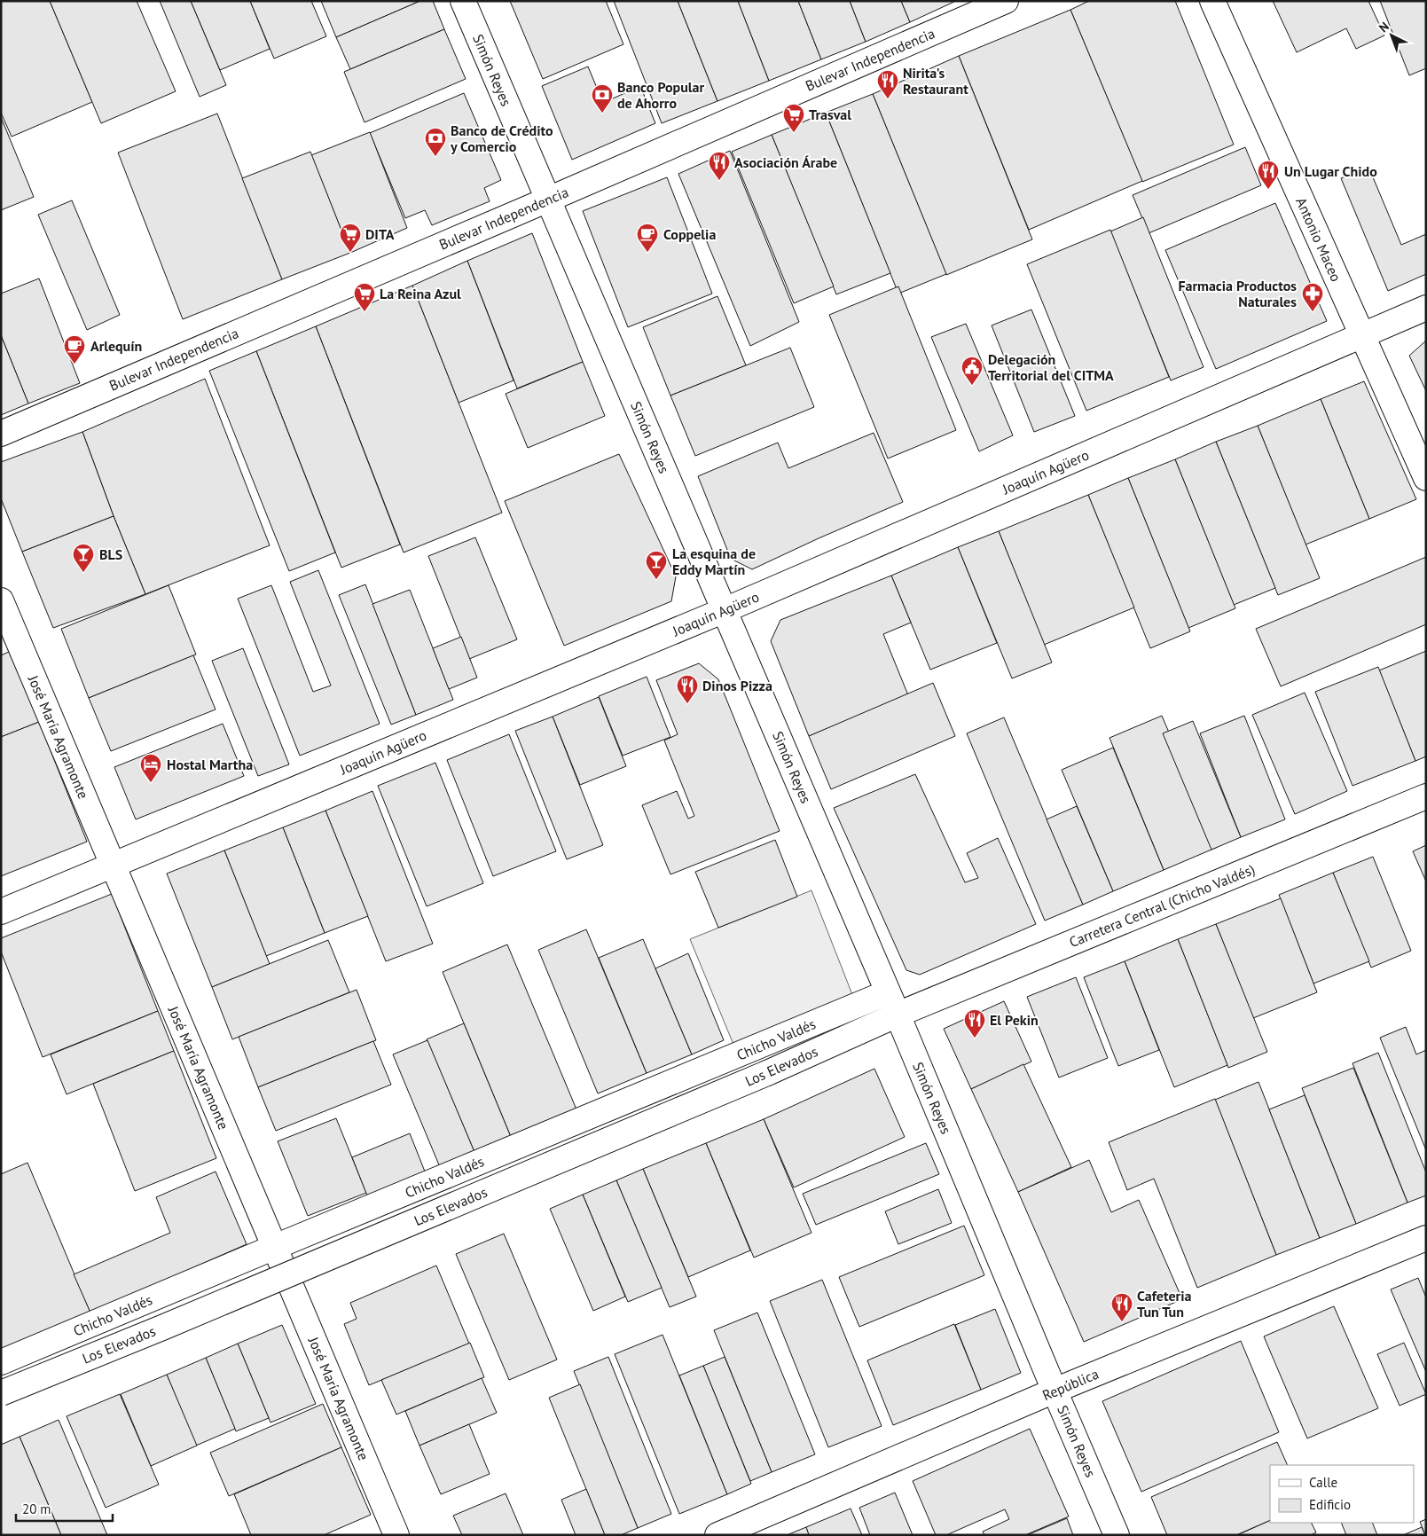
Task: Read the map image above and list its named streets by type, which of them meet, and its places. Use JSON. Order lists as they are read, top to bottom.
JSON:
{
  "streets": {
    "street": [
      "Bulevar Independencia",
      "Simón Reyes",
      "Antonio Maceo",
      "Joaquín Agüero",
      "José María Agramonte",
      "Carretera Central (Chicho Valdés)",
      "Chicho Valdés",
      "Los Elevados",
      "República"
    ]
  },
  "crossings": [
    ["Bulevar Independencia", "Simón Reyes"],
    ["Simón Reyes", "Joaquín Agüero"],
    ["Simón Reyes", "Carretera Central (Chicho Valdés)"],
    ["Simón Reyes", "Chicho Valdés"],
    ["Simón Reyes", "Los Elevados"],
    ["Simón Reyes", "República"],
    ["Antonio Maceo", "Joaquín Agüero"],
    ["Joaquín Agüero", "José María Agramonte"],
    ["José María Agramonte", "Chicho Valdés"],
    ["Carretera Central (Chicho Valdés)", "Los Elevados"]
  ],
  "places": {
    "restaurant": [
      "Nirita's Restaurant",
      "Asociación Árabe",
      "Un Lugar Chido",
      "Dinos Pizza",
      "El Pekin",
      "Cafeteria Tun Tun"
    ],
    "bank": ["Banco Popular de Ahorro", "Banco de Crédito y Comercio"],
    "supermarket": ["Trasval", "DITA", "La Reina Azul"],
    "cafe": ["Coppelia", "Arlequín"],
    "pharmacy": ["Farmacia Productos Naturales"],
    "public building": ["Delegación Territorial del CITMA"],
    "bar": ["BLS", "La esquina de Eddy Martín"],
    "hotel": ["Hostal Martha"]
  },
  "legend": ["Calle", "Edificio"],
  "scale_bar": "20 m",
  "north": "top left"
}
